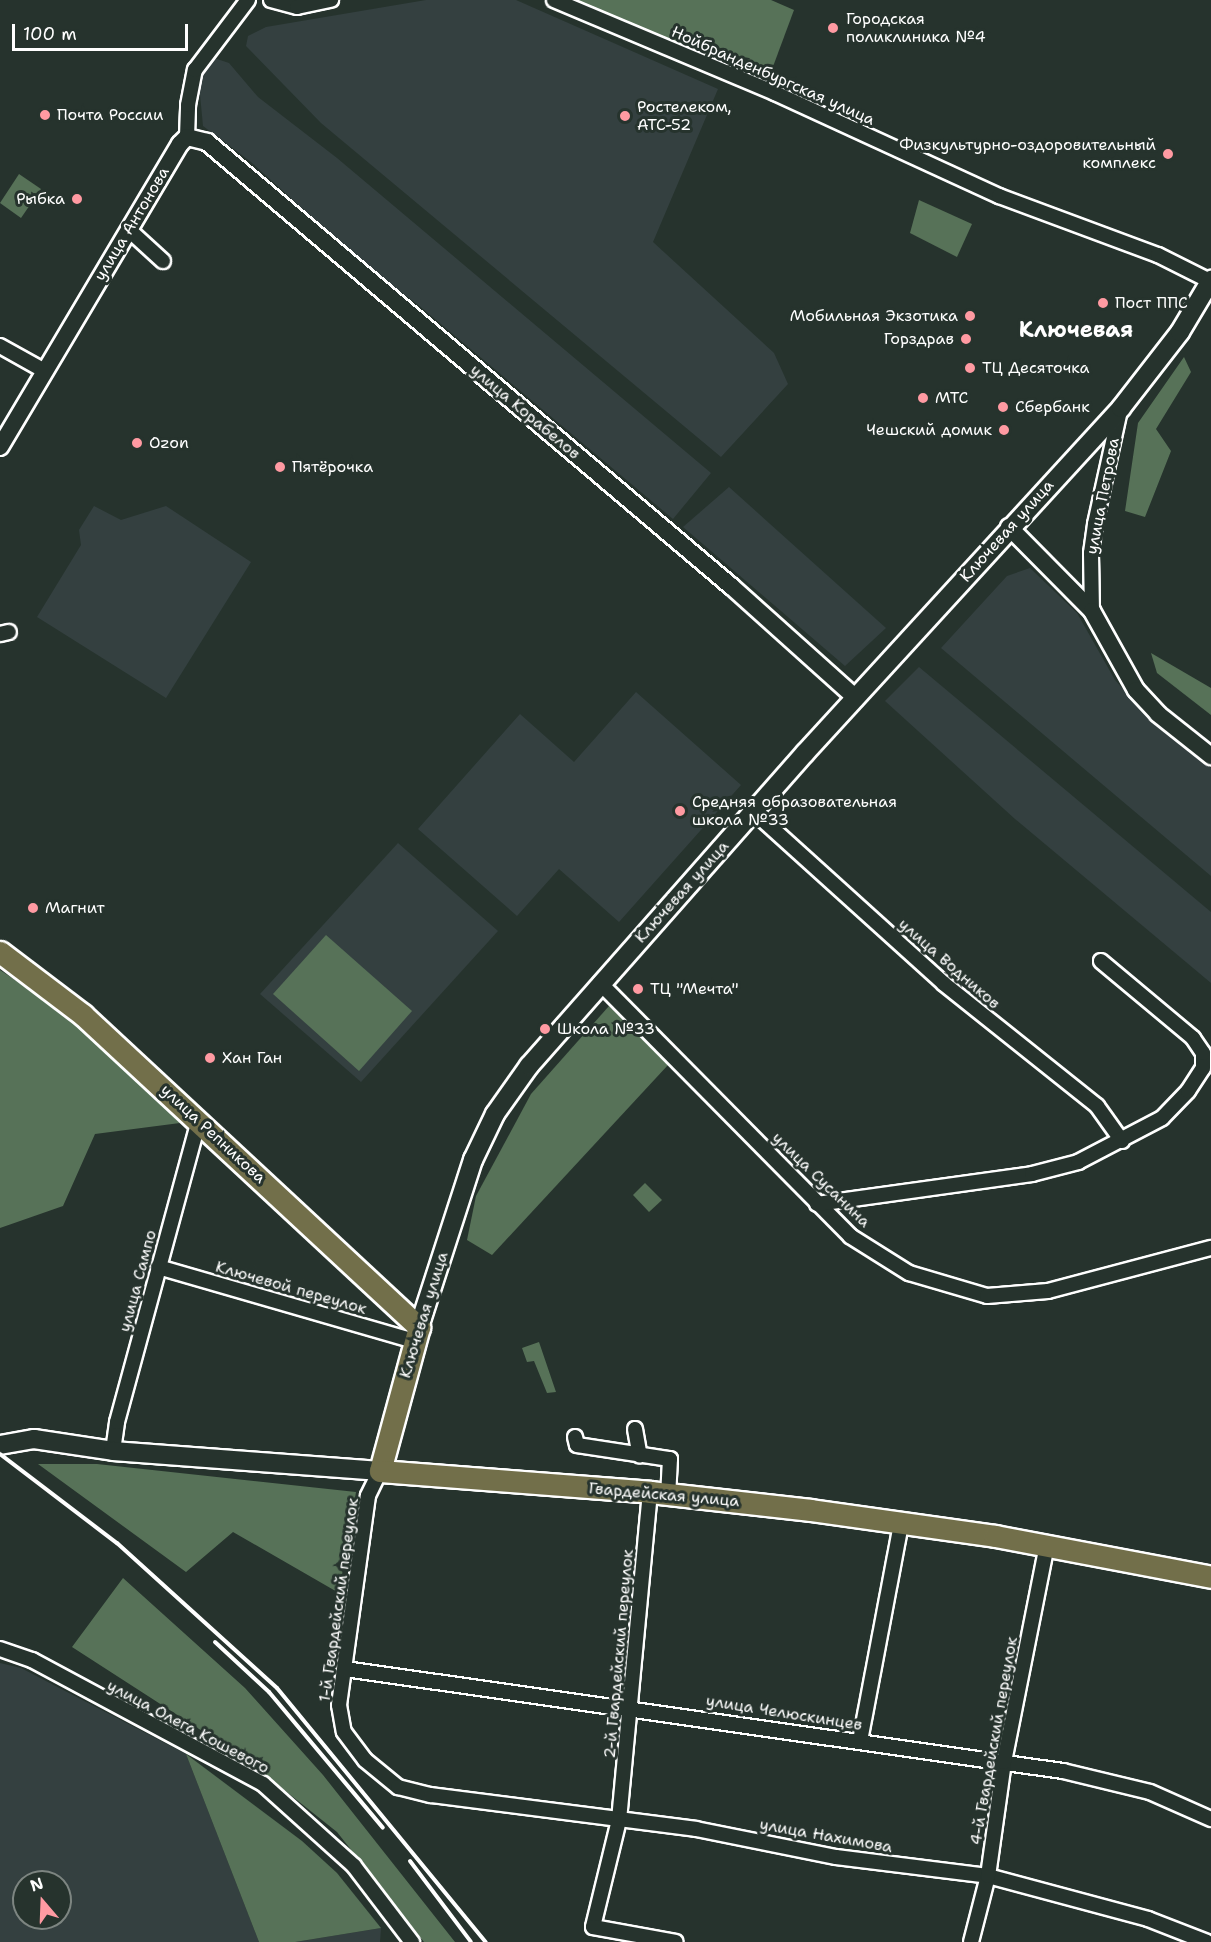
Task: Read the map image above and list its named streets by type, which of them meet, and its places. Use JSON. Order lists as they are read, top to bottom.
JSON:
{
  "streets": {
    "main road": ["Ключевая улица", "улица Репникова", "Гвардейская улица"],
    "street": [
      "Нойбранденбургская улица",
      "улица Антонова",
      "улица Корабелов",
      "улица Петрова",
      "улица Водников",
      "улица Сусанина",
      "улица Сампо",
      "Ключевой переулок",
      "1-й Гвардейский переулок",
      "2-й Гвардейский переулок",
      "улица Челюскинцев",
      "улица Олега Кошевого",
      "4-й Гвардейский переулок",
      "улица Нахимова"
    ]
  },
  "crossings": [
    ["Нойбранденбургская улица", "Ключевая улица"],
    ["улица Антонова", "улица Корабелов"],
    ["улица Корабелов", "Ключевая улица"],
    ["улица Петрова", "Ключевая улица"],
    ["Ключевая улица", "улица Водников"],
    ["Ключевая улица", "улица Репникова"],
    ["Ключевая улица", "улица Сусанина"],
    ["Ключевая улица", "Ключевой переулок"],
    ["Ключевая улица", "Гвардейская улица"],
    ["Ключевая улица", "1-й Гвардейский переулок"],
    ["улица Репникова", "улица Сампо"],
    ["улица Репникова", "Ключевой переулок"],
    ["улица Сампо", "Ключевой переулок"],
    ["улица Сампо", "Гвардейская улица"],
    ["Гвардейская улица", "1-й Гвардейский переулок"],
    ["Гвардейская улица", "2-й Гвардейский переулок"],
    ["Гвардейская улица", "4-й Гвардейский переулок"],
    ["1-й Гвардейский переулок", "улица Челюскинцев"],
    ["1-й Гвардейский переулок", "улица Нахимова"],
    ["2-й Гвардейский переулок", "улица Челюскинцев"],
    ["2-й Гвардейский переулок", "улица Нахимова"],
    ["улица Челюскинцев", "4-й Гвардейский переулок"],
    ["4-й Гвардейский переулок", "улица Нахимова"]
  ],
  "districts": ["Ключевая"],
  "places": [
    "Городская поликлиника №4",
    "Почта России",
    "Ростелеком, АТС-52",
    "Физкультурно-оздоровительный комплекс",
    "Рыбка",
    "Пост ППС",
    "Мобильная Экзотика",
    "Горздрав",
    "ТЦ Десяточка",
    "МТС",
    "Сбербанк",
    "Чешский домик",
    "Ozon",
    "Пятёрочка",
    "Средняя образовательная школа №33",
    "Магнит",
    "ТЦ \"Мечта\"",
    "Школа №33",
    "Хан Ган"
  ],
  "scale_bar": "100 m",
  "north": "top"
}
